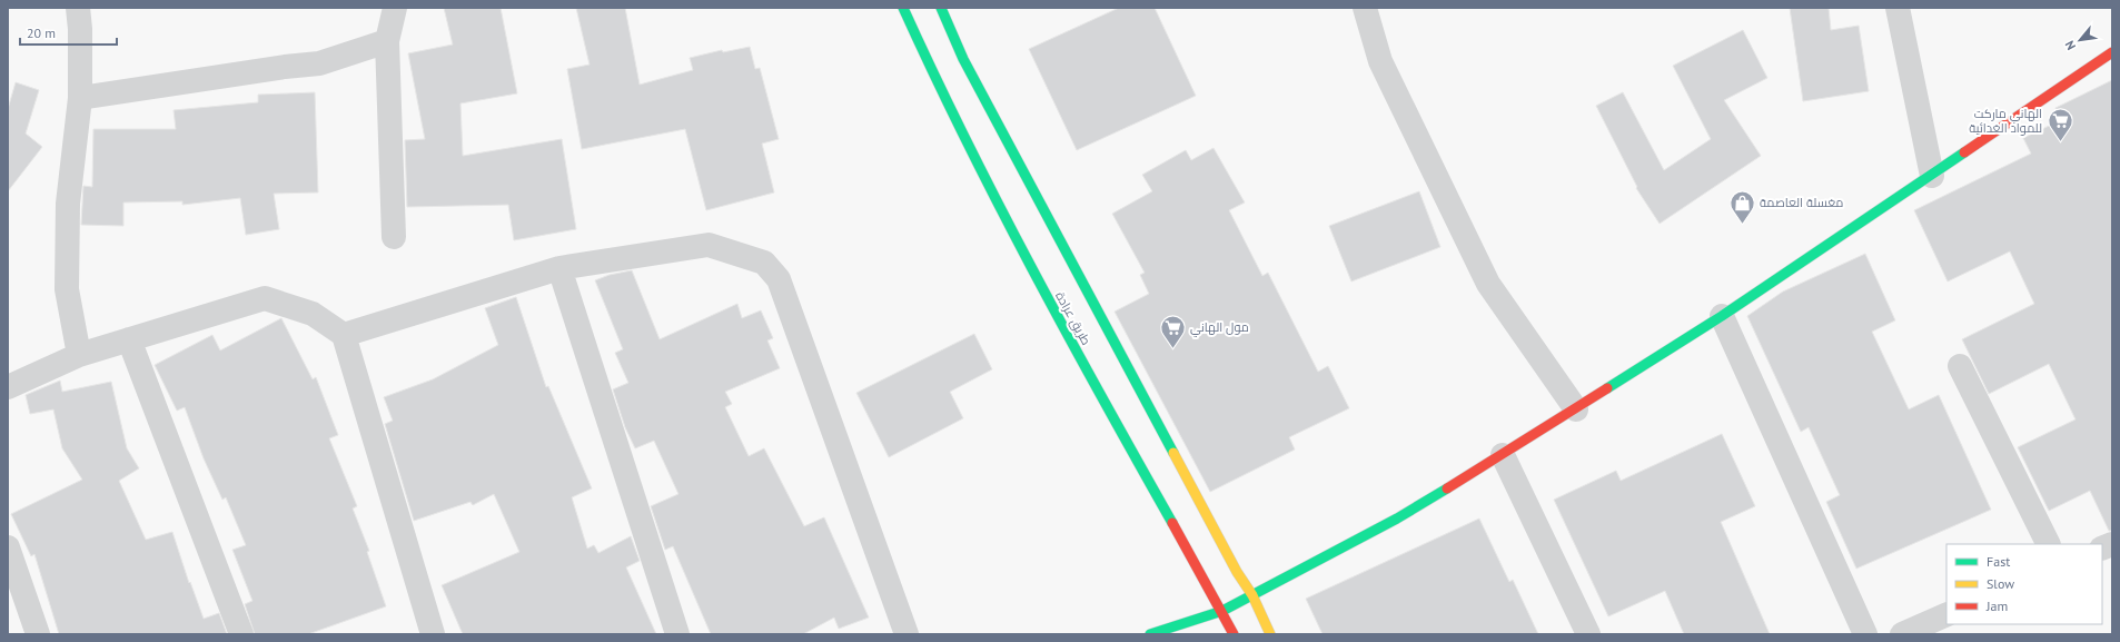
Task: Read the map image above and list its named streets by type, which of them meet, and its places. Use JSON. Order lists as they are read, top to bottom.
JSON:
{
  "streets": {
    "main road": ["طريق عرادة"]
  },
  "places": {
    "supermarket": ["الهاني ماركت للمواد الغدائية", "مول الهاني"],
    "shop": ["مغسلة العاصمة"]
  },
  "legend": ["Fast", "Slow", "Jam"],
  "scale_bar": "20 m",
  "north": "bottom left"
}
